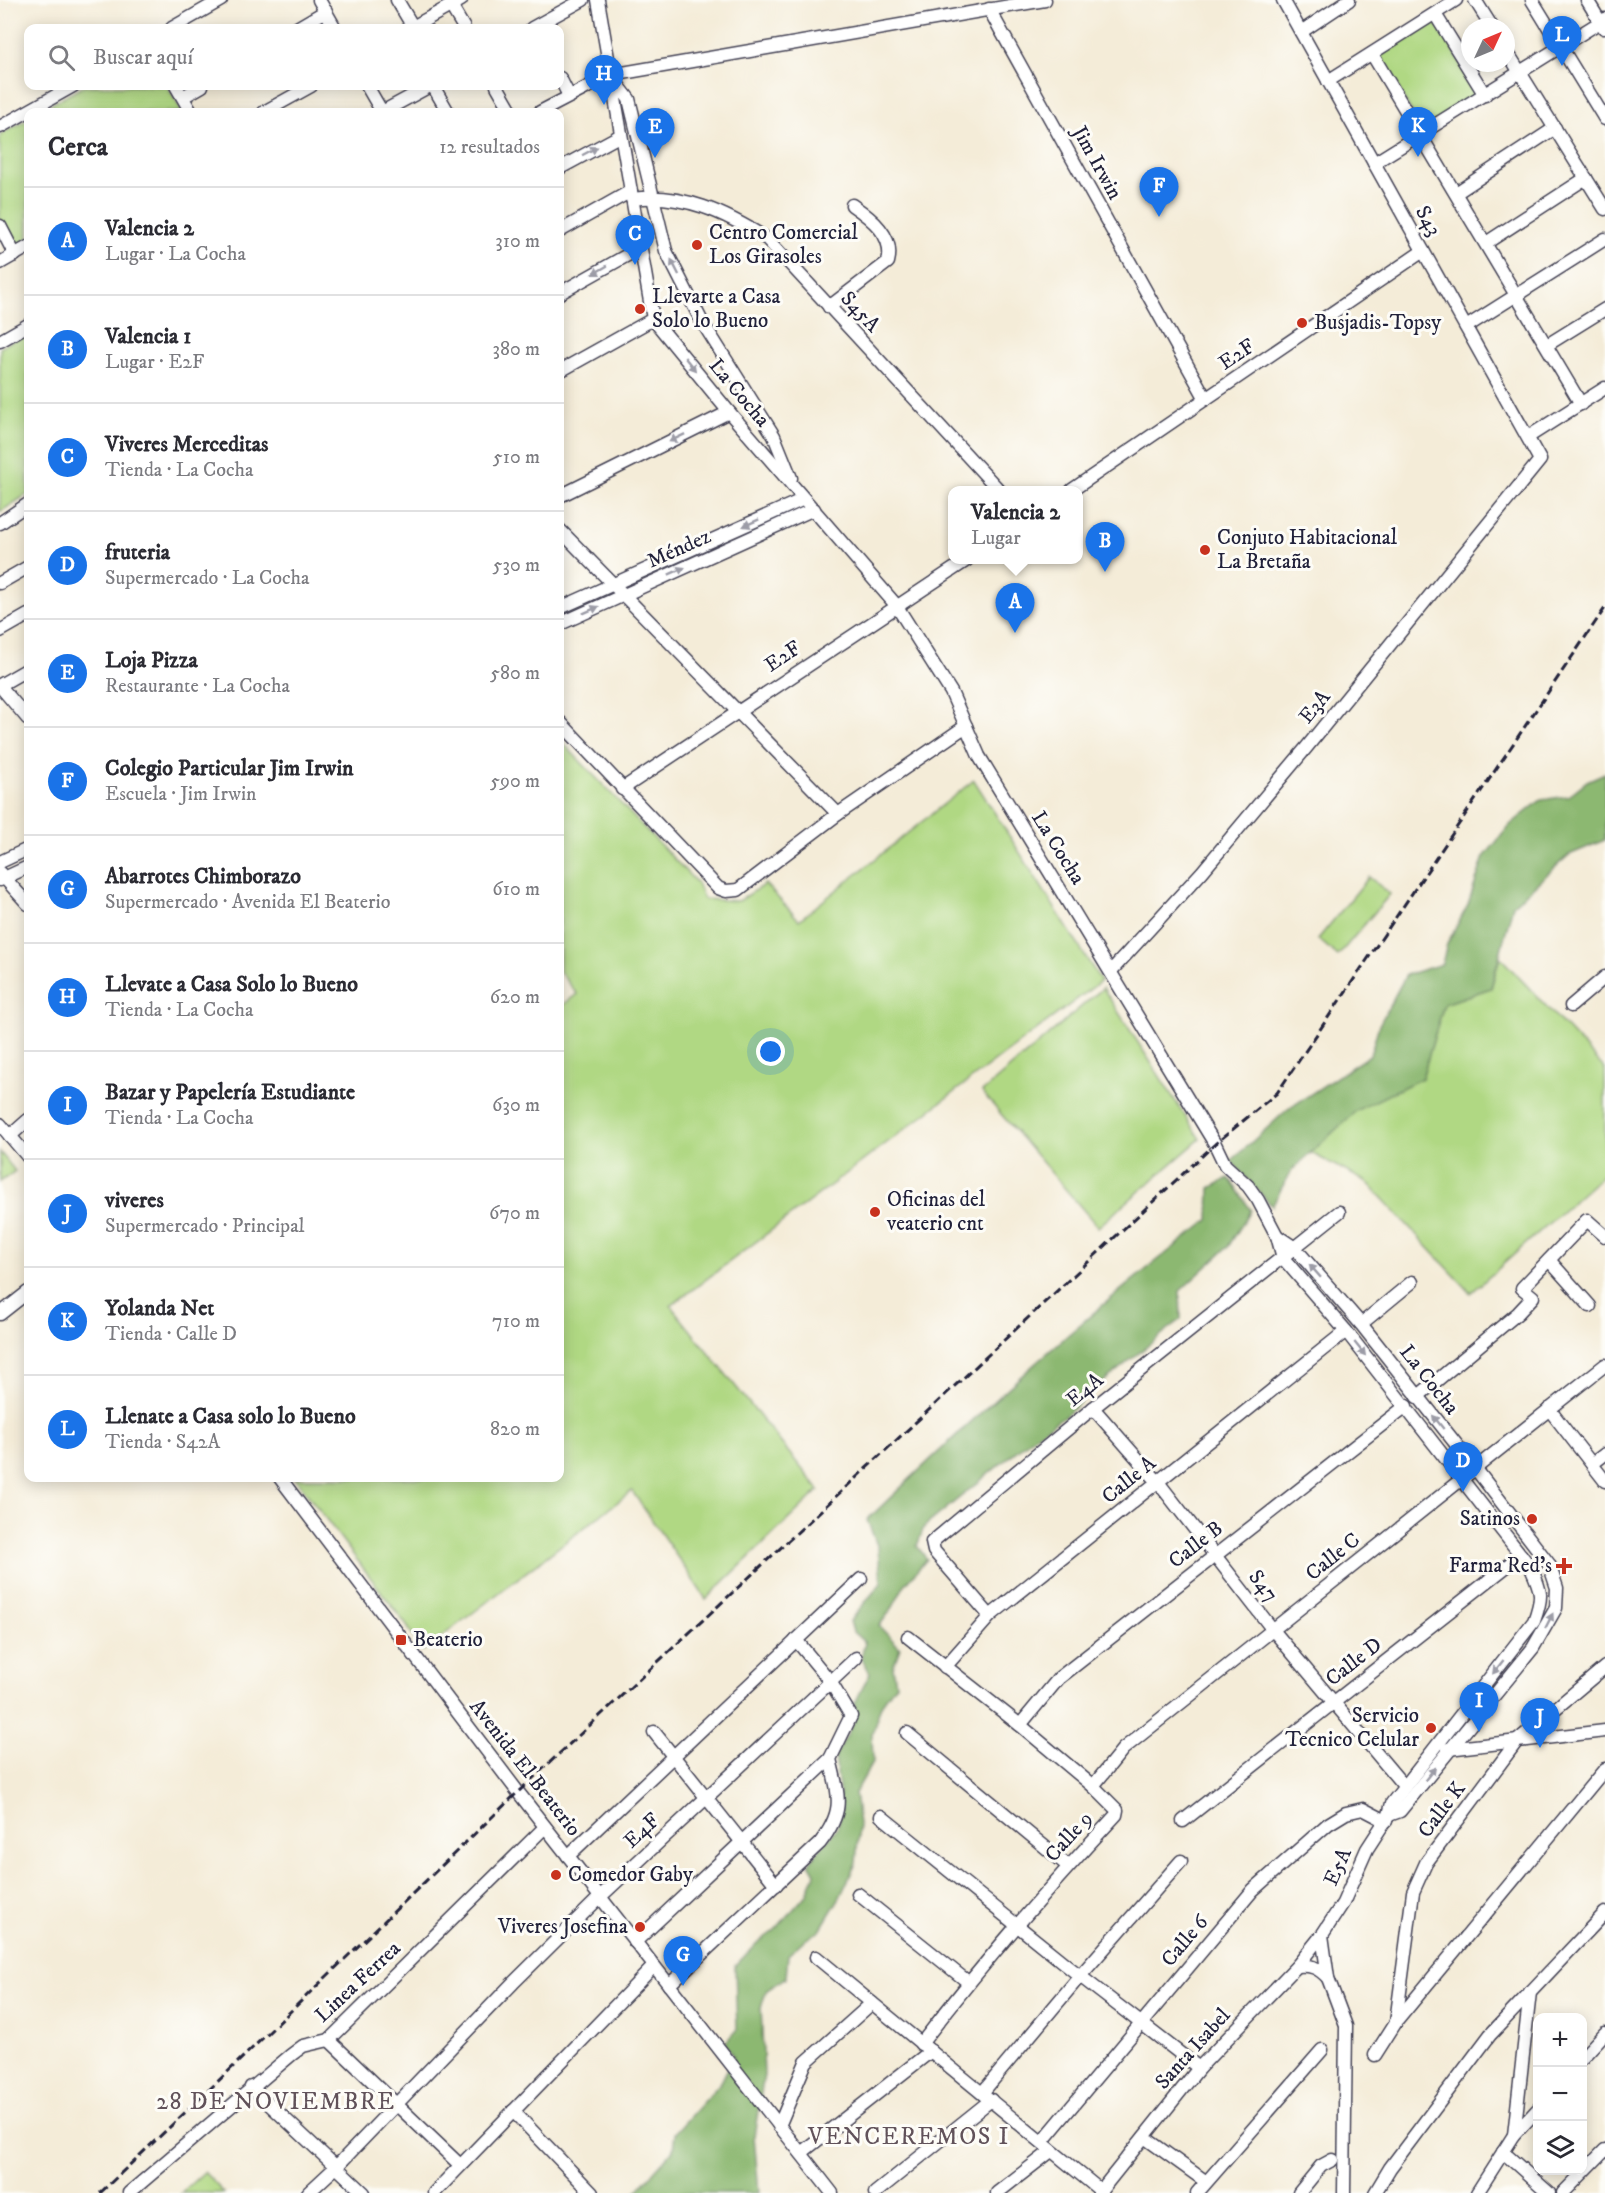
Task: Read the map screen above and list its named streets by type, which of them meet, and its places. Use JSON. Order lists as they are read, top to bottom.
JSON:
{
  "streets": {
    "street": [
      "Jim Irwin",
      "S43",
      "S45A",
      "E2F",
      "La Cocha",
      "Méndez",
      "E3A",
      "E4A",
      "Calle A",
      "Calle B",
      "Calle C",
      "S47",
      "Calle D",
      "Avenida El Beaterio",
      "Calle K",
      "E4F",
      "Calle 9",
      "E5A",
      "Calle 6",
      "Linea Ferrea",
      "Santa Isabel"
    ]
  },
  "crossings": [
    ["Jim Irwin", "E2F"],
    ["S43", "E2F"],
    ["S43", "E3A"],
    ["S45A", "La Cocha"],
    ["E2F", "La Cocha"],
    ["La Cocha", "Méndez"],
    ["La Cocha", "E3A"],
    ["La Cocha", "E4A"],
    ["La Cocha", "Calle A"],
    ["La Cocha", "Calle B"],
    ["La Cocha", "Calle C"],
    ["La Cocha", "S47"],
    ["La Cocha", "Calle D"],
    ["La Cocha", "E5A"],
    ["La Cocha", "Calle 6"],
    ["E4A", "Calle A"],
    ["E4A", "S47"],
    ["Calle A", "S47"],
    ["Calle A", "Calle 9"],
    ["Calle B", "S47"],
    ["Calle B", "Calle 9"],
    ["Calle C", "S47"],
    ["Calle C", "Calle 9"],
    ["S47", "Calle D"],
    ["Avenida El Beaterio", "E4F"],
    ["Avenida El Beaterio", "Calle 9"],
    ["Avenida El Beaterio", "Linea Ferrea"],
    ["E5A", "Calle 6"],
    ["E5A", "Santa Isabel"]
  ],
  "districts": ["28 DE NOVIEMBRE", "VENCEREMOS I"],
  "places": {
    "other": [
      "Centro Comercial Los Girasoles",
      "Llevarte a Casa Solo lo Bueno",
      "Busjadis-Topsy",
      "Conjuto Habitacional La Bretaña",
      "Oficinas del veaterio cnt",
      "Satinos",
      "Servicio Tecnico Celular",
      "Comedor Gaby",
      "Viveres Josefina"
    ],
    "health": ["Farma Red's"],
    "transit": ["Beaterio"]
  },
  "north": "top right",
  "page": {
    "pins": [
      "L",
      "H",
      "K",
      "E",
      "F",
      "C",
      "B",
      "A",
      "D",
      "I",
      "J",
      "G"
    ],
    "search": "Buscar aquí",
    "heading": ["Cerca", "12 resultados"],
    "list": [
      {
        "mark": "A",
        "name": "Valencia 2",
        "note": "Lugar · La Cocha",
        "value": "310 m"
      },
      {
        "mark": "B",
        "name": "Valencia 1",
        "note": "Lugar · E2F",
        "value": "380 m"
      },
      {
        "mark": "C",
        "name": "Viveres Merceditas",
        "note": "Tienda · La Cocha",
        "value": "510 m"
      },
      {
        "mark": "D",
        "name": "fruteria",
        "note": "Supermercado · La Cocha",
        "value": "530 m"
      },
      {
        "mark": "E",
        "name": "Loja Pizza",
        "note": "Restaurante · La Cocha",
        "value": "580 m"
      },
      {
        "mark": "F",
        "name": "Colegio Particular Jim Irwin",
        "note": "Escuela · Jim Irwin",
        "value": "590 m"
      },
      {
        "mark": "G",
        "name": "Abarrotes Chimborazo",
        "note": "Supermercado · Avenida El Beaterio",
        "value": "610 m"
      },
      {
        "mark": "H",
        "name": "Llevate a Casa Solo lo Bueno",
        "note": "Tienda · La Cocha",
        "value": "620 m"
      },
      {
        "mark": "I",
        "name": "Bazar y Papelería Estudiante",
        "note": "Tienda · La Cocha",
        "value": "630 m"
      },
      {
        "mark": "J",
        "name": "viveres",
        "note": "Supermercado · Principal",
        "value": "670 m"
      },
      {
        "mark": "K",
        "name": "Yolanda Net",
        "note": "Tienda · Calle D",
        "value": "710 m"
      },
      {
        "mark": "L",
        "name": "Llenate a Casa solo lo Bueno",
        "note": "Tienda · S42A",
        "value": "820 m"
      }
    ],
    "popup": ["Valencia 2", "Lugar"],
    "map_buttons": ["+", "−"]
  }
}
